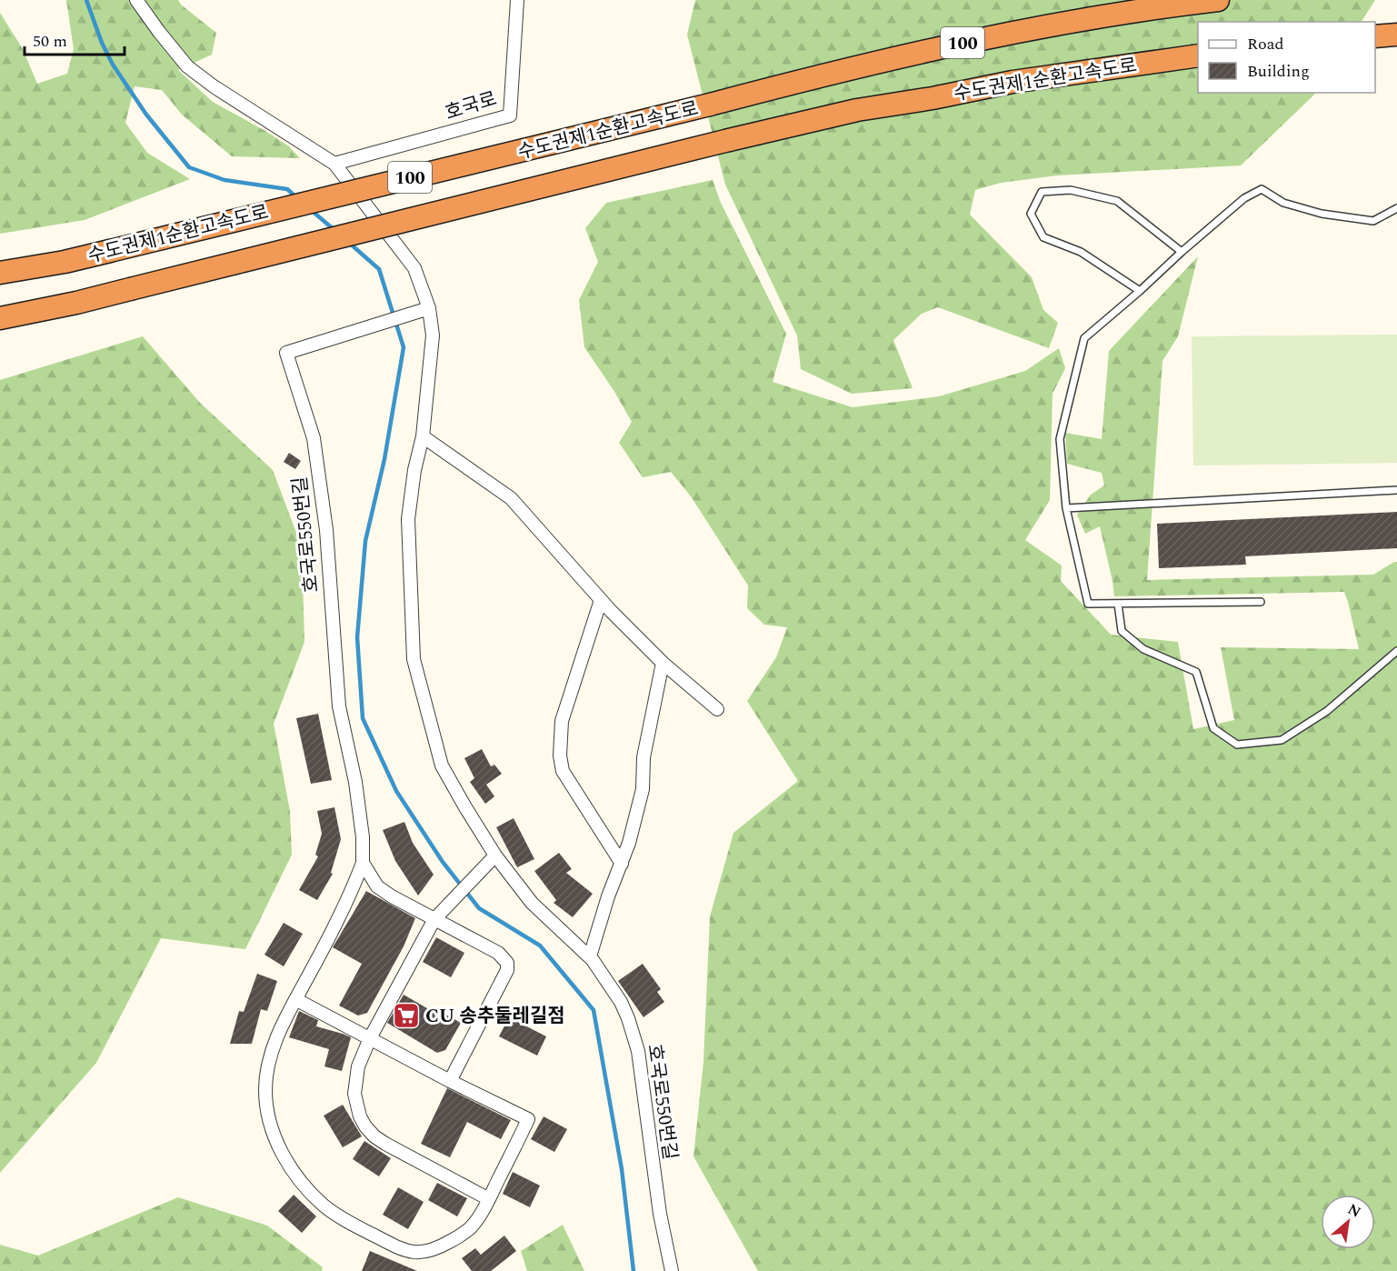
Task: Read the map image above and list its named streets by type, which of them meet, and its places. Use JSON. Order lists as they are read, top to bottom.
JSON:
{
  "streets": {
    "highway": ["100", "수도권제1순환고속도로"],
    "street": ["호국로", "호국로550번길"]
  },
  "crossings": [
    ["호국로", "호국로550번길"]
  ],
  "places": {
    "supermarket": ["CU 송추둘레길점"]
  },
  "legend": ["Road", "Building"],
  "scale_bar": "50 m",
  "north": "top right"
}
